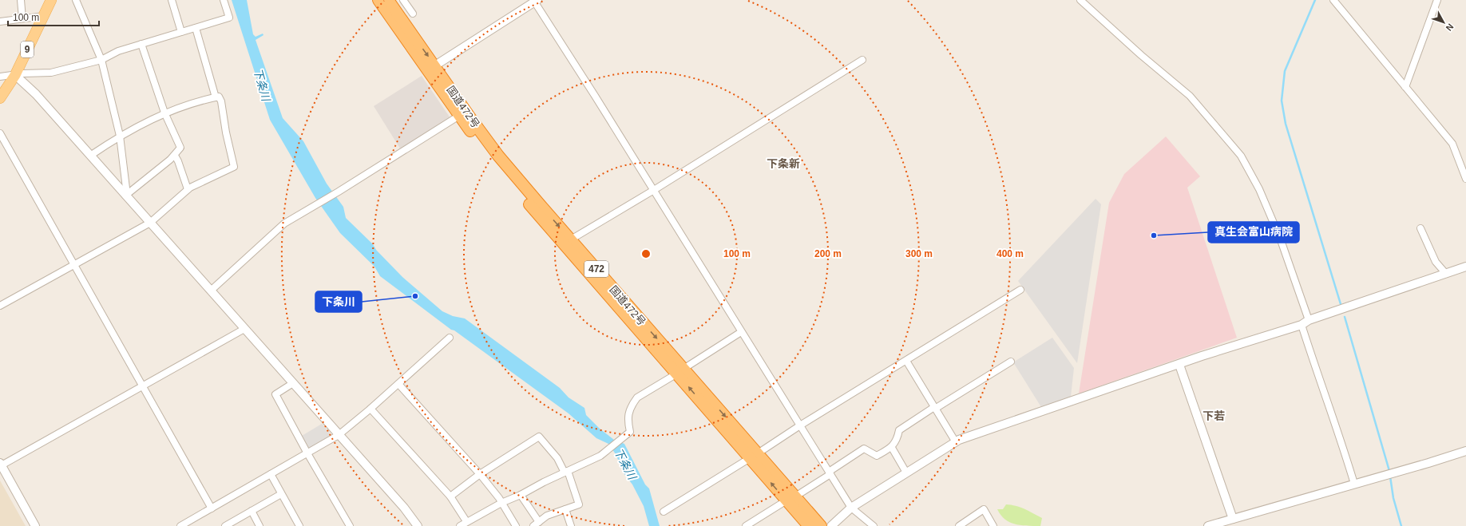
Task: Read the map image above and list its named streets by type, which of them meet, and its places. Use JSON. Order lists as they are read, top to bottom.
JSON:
{
  "streets": {
    "highway": ["国道472号", "472"],
    "main road": ["9"]
  },
  "districts": ["下条新", "下若"],
  "water": ["下条川"],
  "places": ["真生会富山病院", "下条川"],
  "scale_bar": "100 m",
  "north": "bottom right",
  "rings": [
    "100 m",
    "200 m",
    "300 m",
    "400 m"
  ]
}
